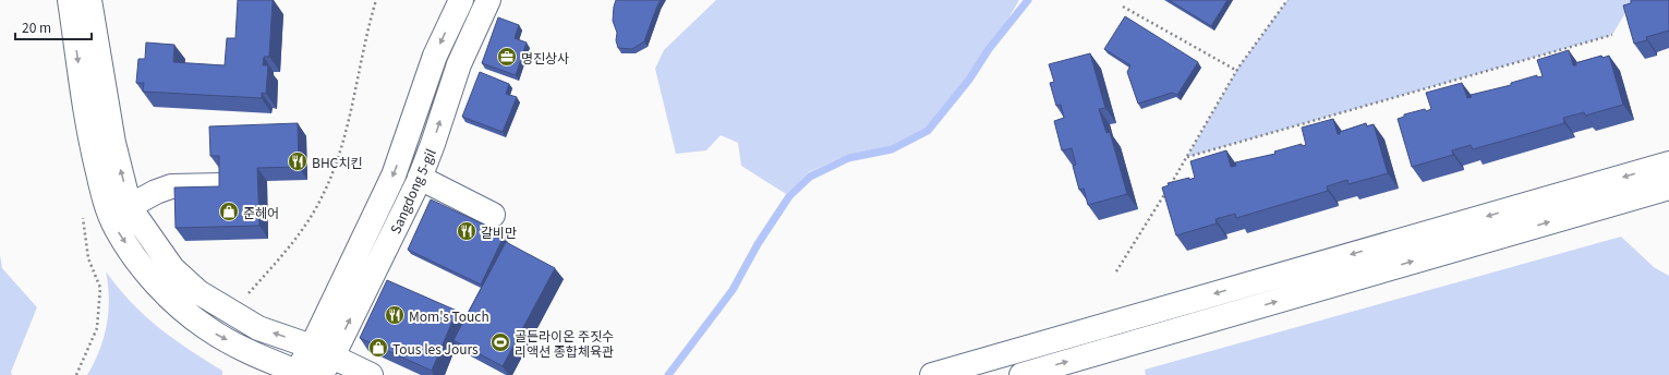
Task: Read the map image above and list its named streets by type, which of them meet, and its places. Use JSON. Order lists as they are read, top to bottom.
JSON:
{
  "streets": {
    "street": ["Sangdong 5-gil"]
  },
  "places": {
    "office": ["명진상사"],
    "restaurant": ["BHC치킨", "갈비만", "Mom's Touch"],
    "shop": ["준헤어", "Tous les Jours"],
    "sports": ["골든라이온 주짓수 리액션 종합체육관"]
  },
  "scale_bar": "20 m"
}
